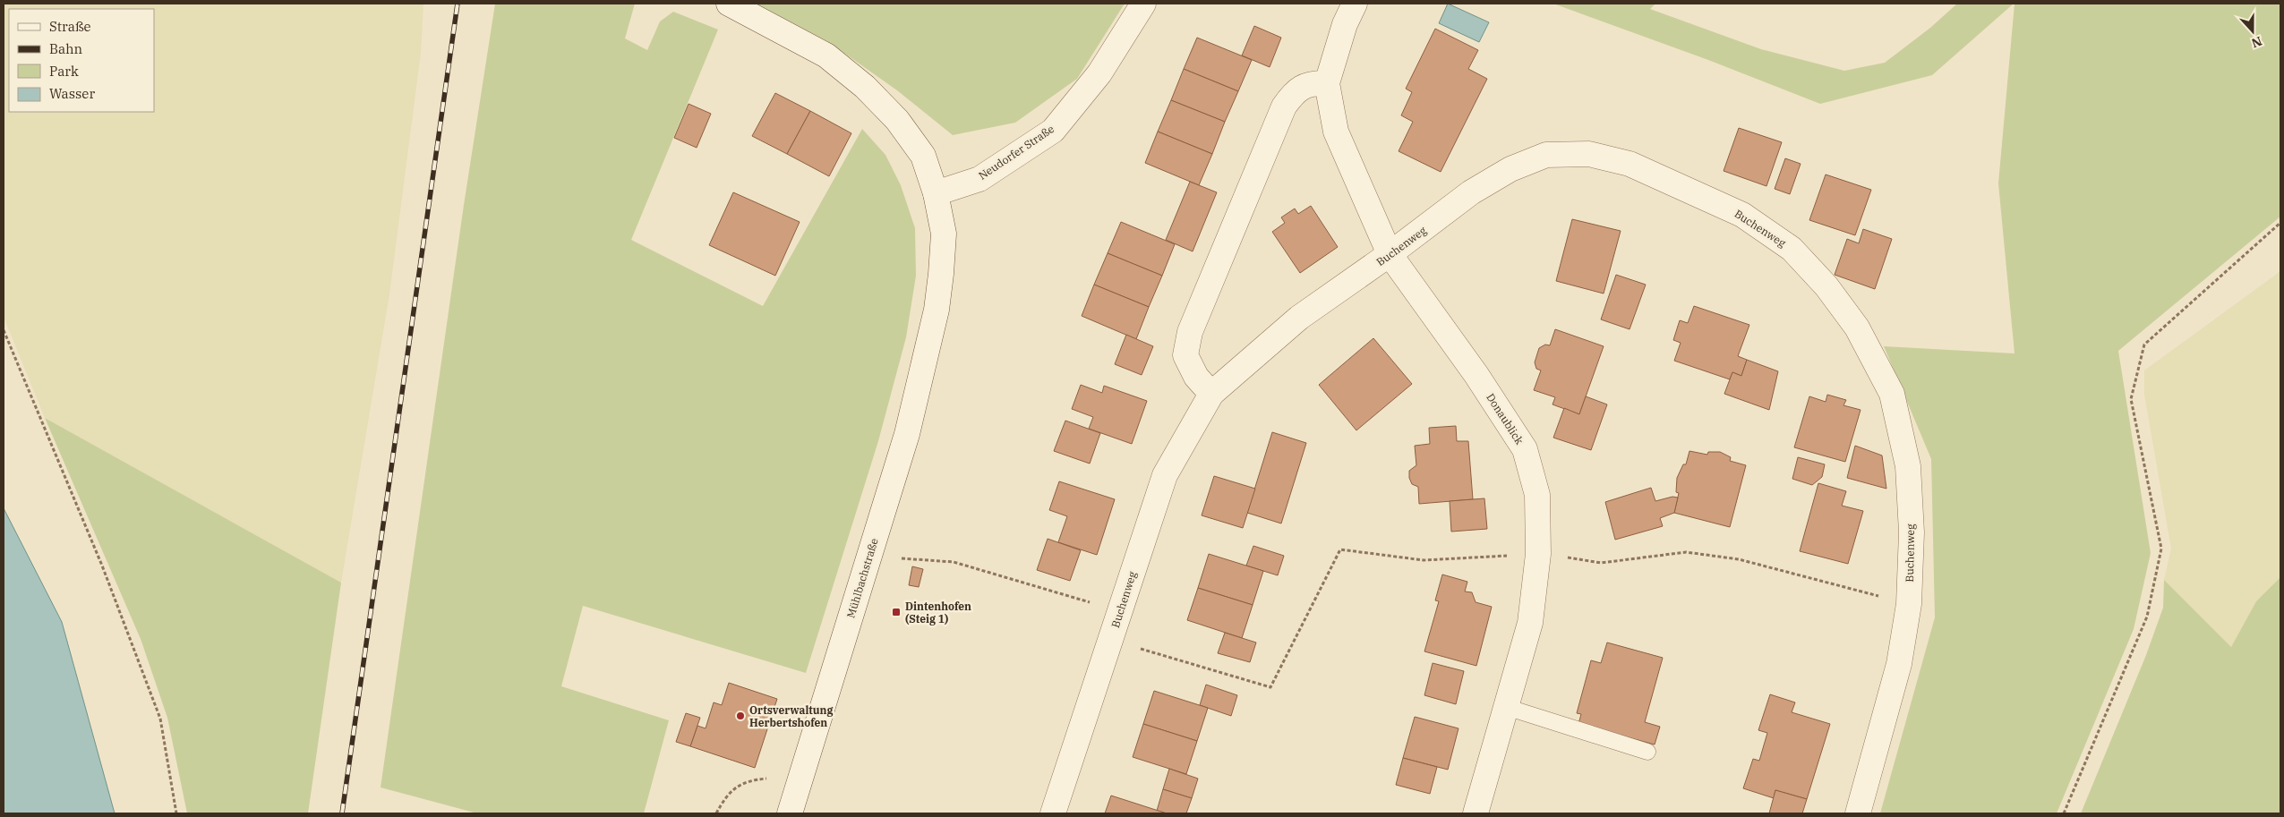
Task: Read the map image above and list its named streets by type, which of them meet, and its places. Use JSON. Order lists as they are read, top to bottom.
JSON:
{
  "streets": {
    "street": [
      "Neudorfer Straße",
      "Buchenweg",
      "Donaublick",
      "Mühlbachstraße"
    ]
  },
  "crossings": [
    ["Neudorfer Straße", "Mühlbachstraße"],
    ["Buchenweg", "Donaublick"]
  ],
  "places": {
    "transit": ["Dintenhofen (Steig 1)"],
    "other": ["Ortsverwaltung Herbertshofen"]
  },
  "legend": [
    "Straße",
    "Bahn",
    "Park",
    "Wasser"
  ],
  "north": "bottom"
}
